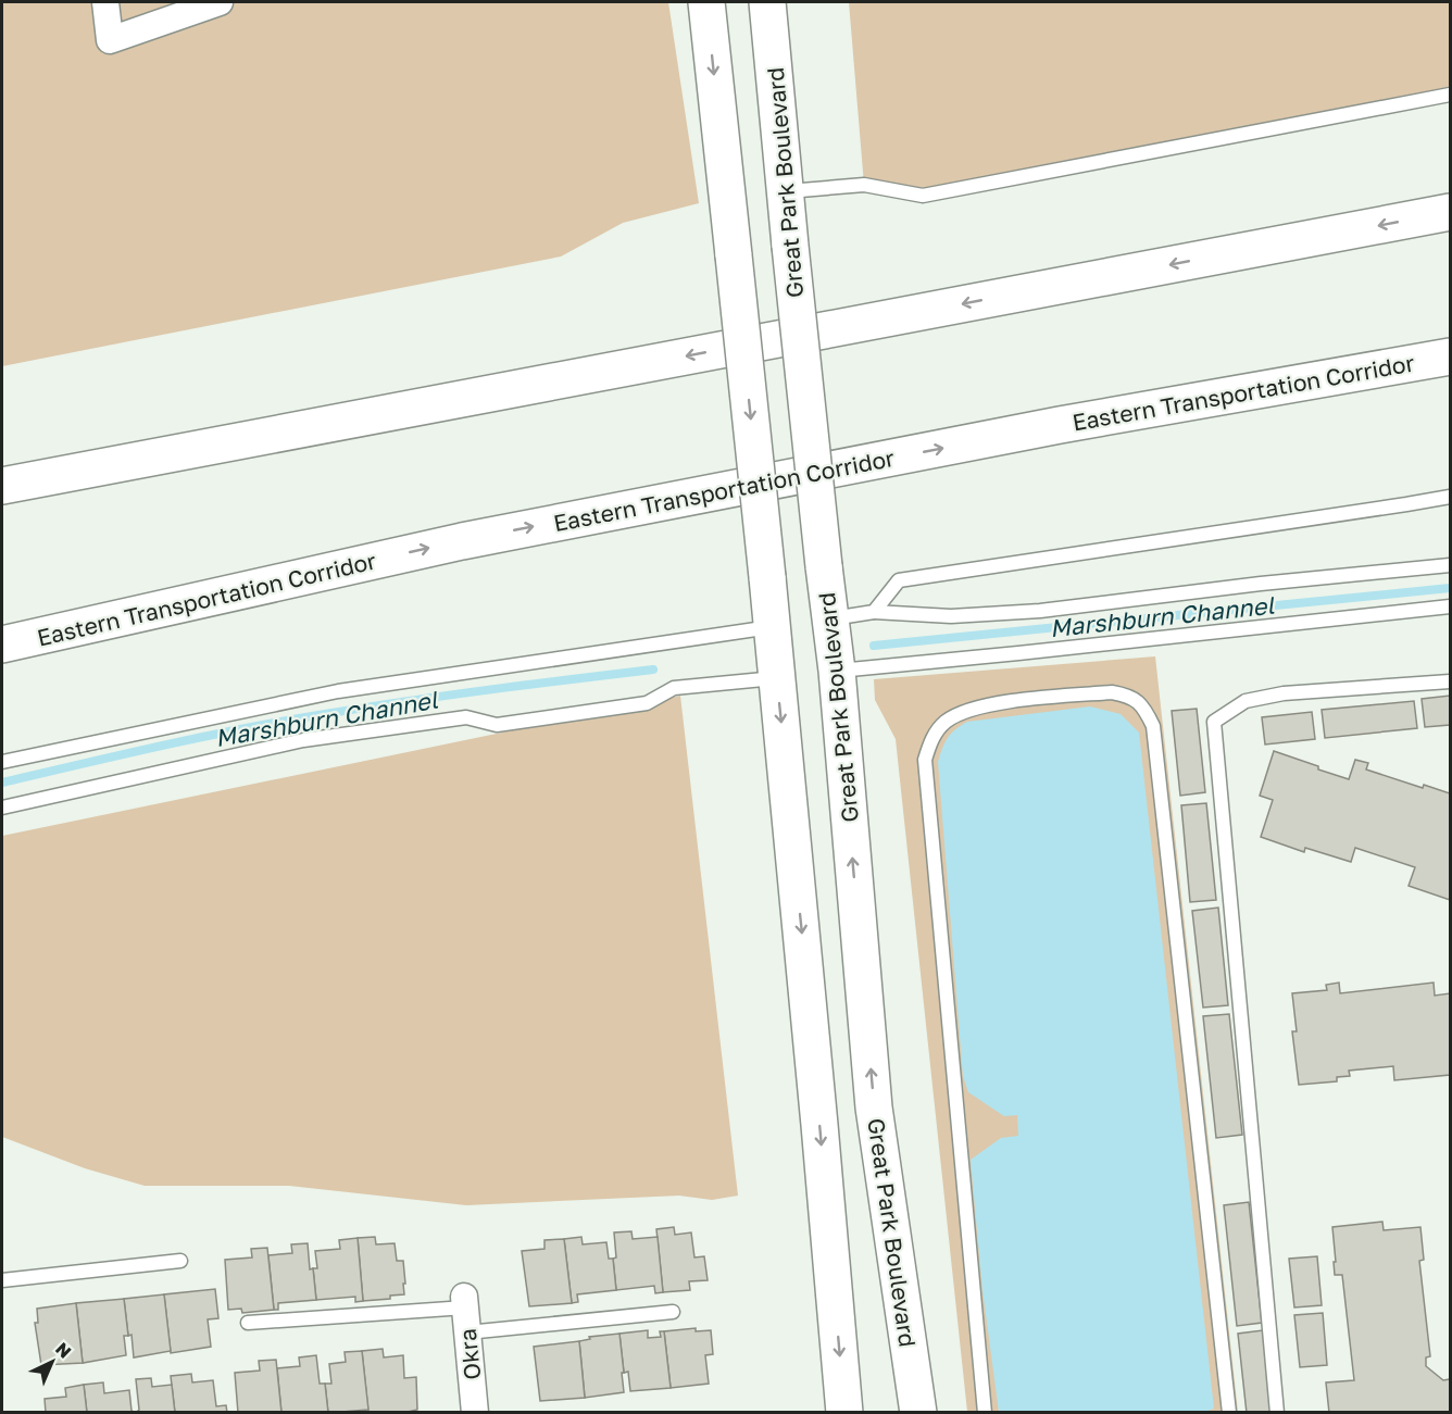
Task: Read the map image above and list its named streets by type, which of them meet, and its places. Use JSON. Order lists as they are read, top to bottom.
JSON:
{
  "streets": {
    "main road": ["Great Park Boulevard", "Eastern Transportation Corridor"],
    "street": ["Okra"]
  },
  "water": ["Marshburn Channel"],
  "north": "top right"
}
